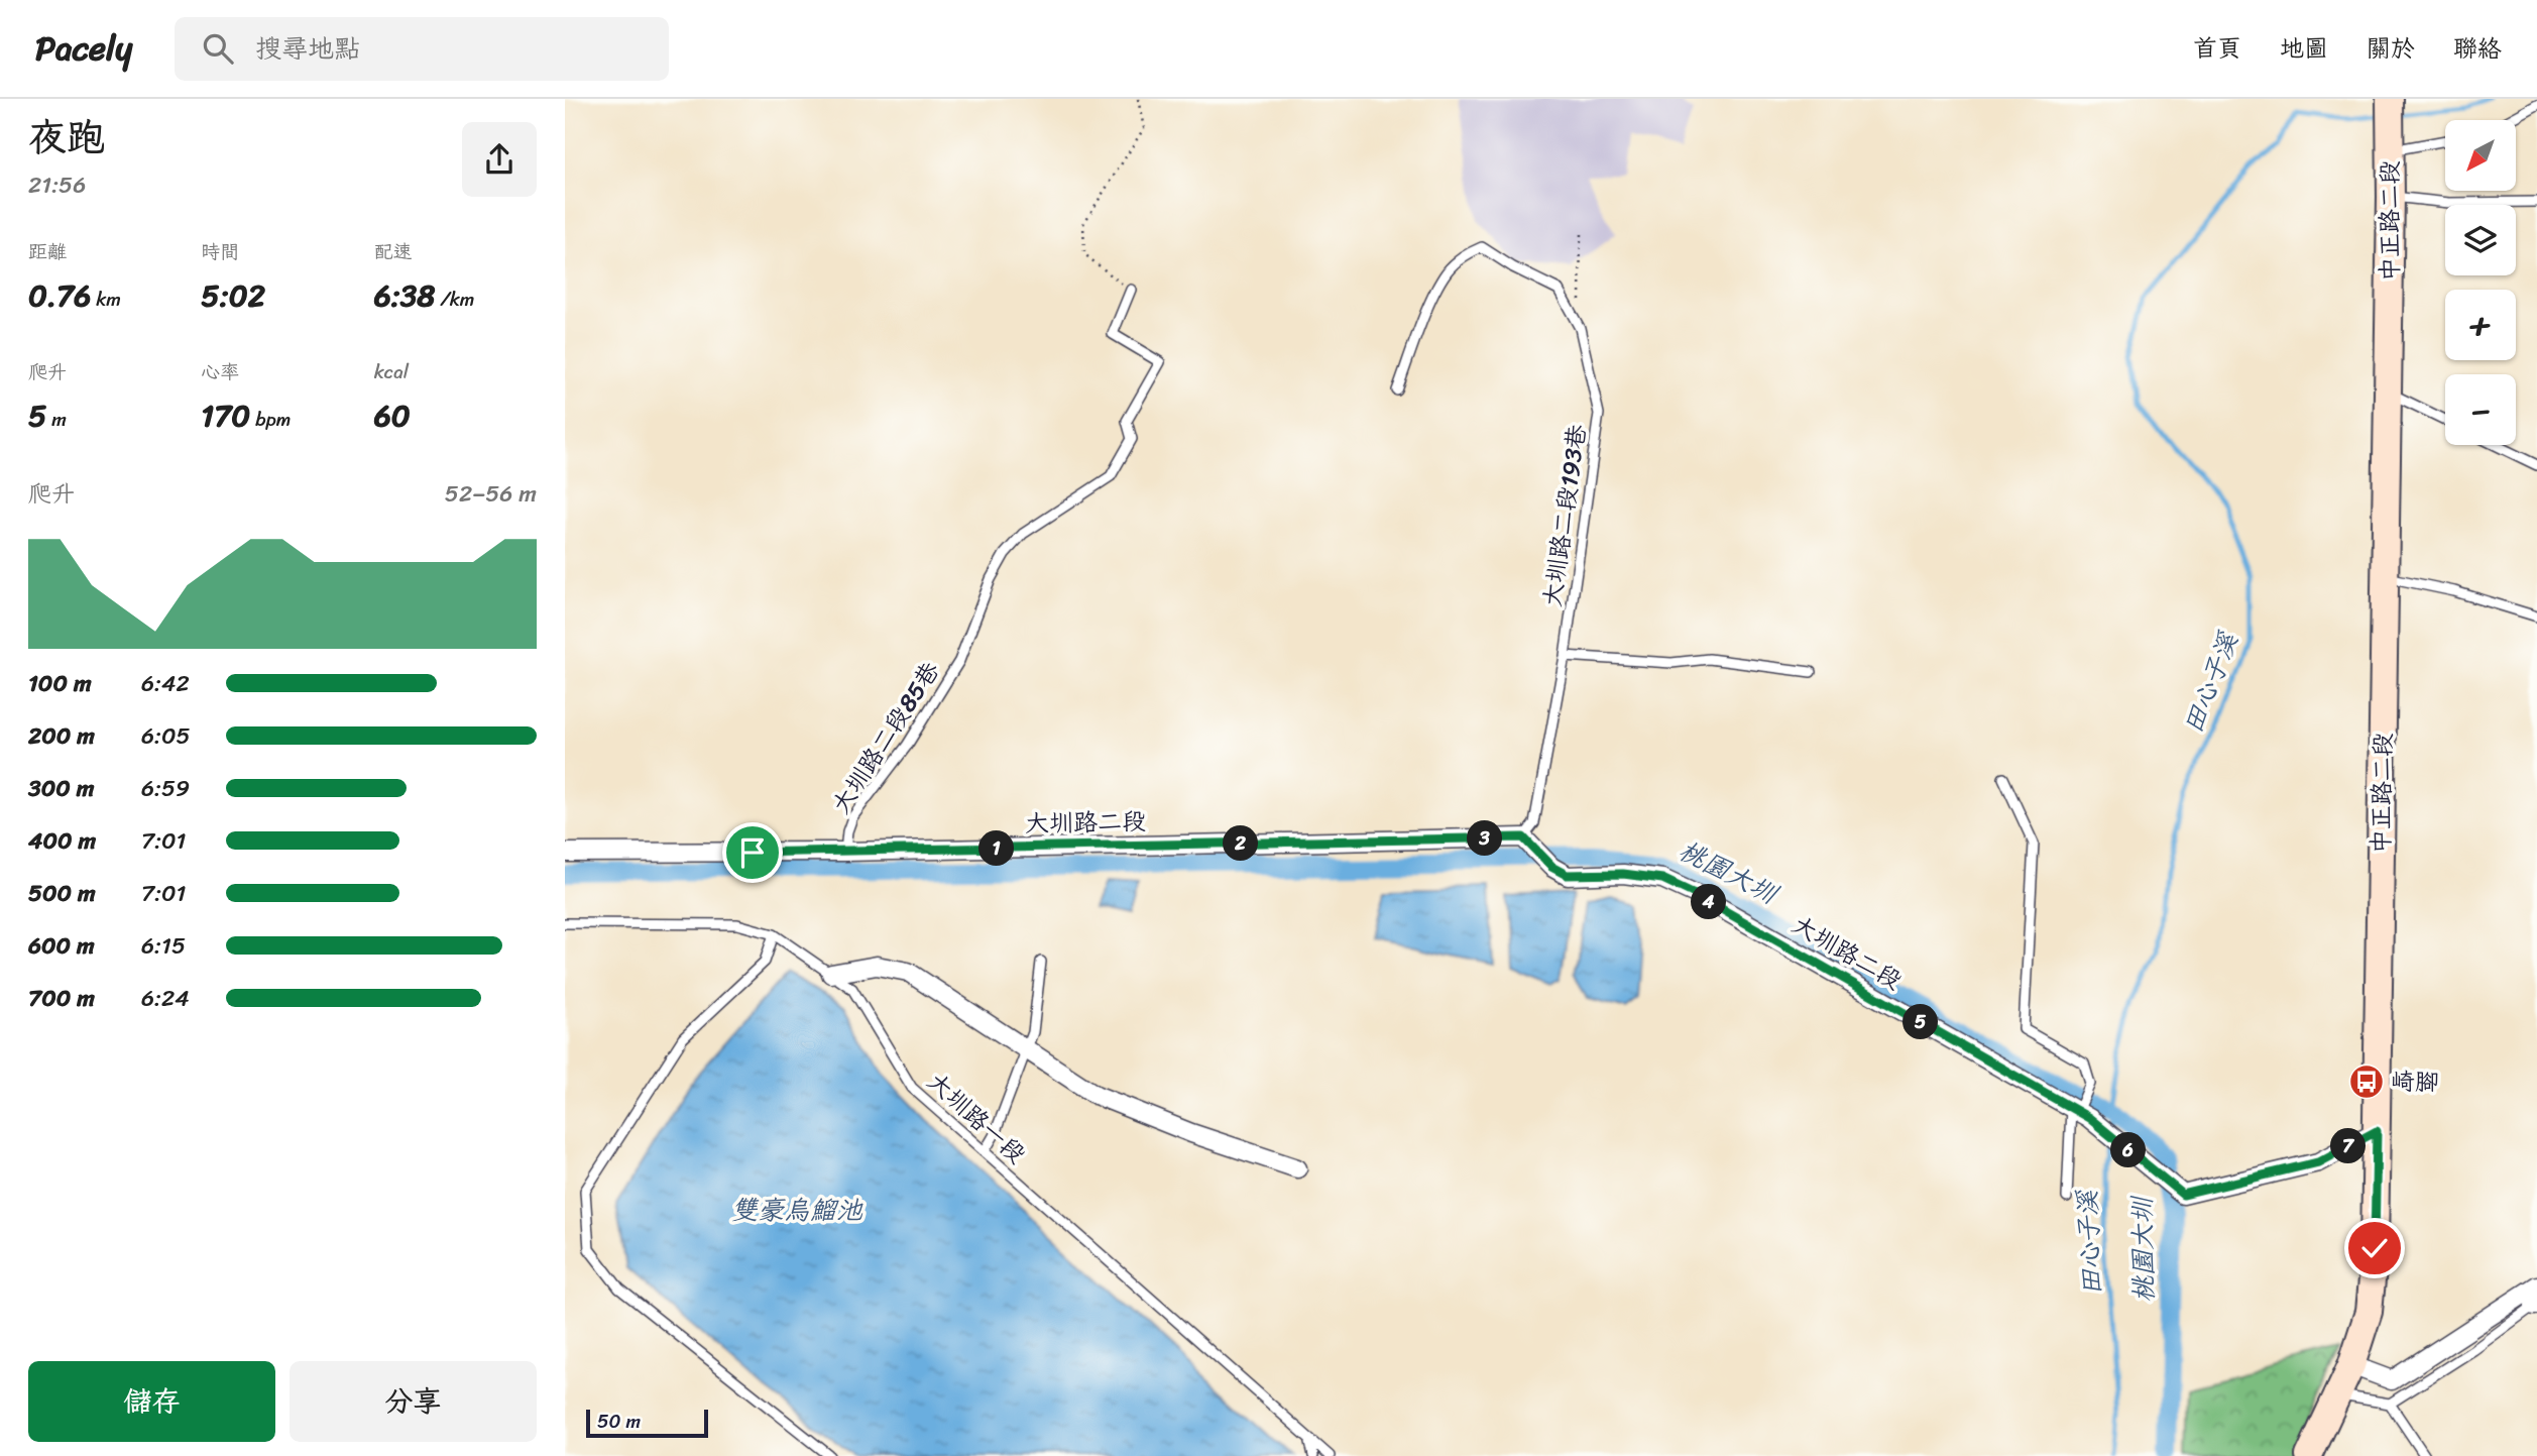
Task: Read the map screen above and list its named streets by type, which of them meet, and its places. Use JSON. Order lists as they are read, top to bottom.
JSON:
{
  "streets": {
    "main road": ["中正路二段"],
    "street": ["大圳路二段"],
    "lane": ["大圳路二段193巷", "大圳路二段85巷", "大圳路一段"]
  },
  "crossings": [
    ["中正路二段", "大圳路二段"],
    ["大圳路二段193巷", "大圳路二段"],
    ["大圳路二段85巷", "大圳路二段"]
  ],
  "water": ["田心子溪", "桃園大圳", "雙豪烏鰡池"],
  "places": {
    "bus stop": ["崎腳"]
  },
  "scale_bar": "50 m",
  "north": "bottom left",
  "page": {
    "header": "Pacely",
    "search": "搜尋地點",
    "nav": [
      "首頁",
      "地圖",
      "關於",
      "聯絡"
    ],
    "heading": ["夜跑", "21:56"],
    "map_buttons": ["+", "−"],
    "stats": [
      ["距離", "0.76 km"],
      ["時間", "5:02"],
      ["配速", "6:38 /km"],
      ["爬升", "5 m"],
      ["心率", "170 bpm"],
      ["kcal", "60"]
    ],
    "chart": ["爬升", "52–56 m"],
    "list": [
      {
        "name": "100 m",
        "note": "6:42"
      },
      {
        "name": "200 m",
        "note": "6:05"
      },
      {
        "name": "300 m",
        "note": "6:59"
      },
      {
        "name": "400 m",
        "note": "7:01"
      },
      {
        "name": "500 m",
        "note": "7:01"
      },
      {
        "name": "600 m",
        "note": "6:15"
      },
      {
        "name": "700 m",
        "note": "6:24"
      }
    ],
    "pins": [
      "3",
      "2",
      "1",
      "4",
      "5",
      "7",
      "6"
    ],
    "buttons": ["儲存", "分享"],
    "scale": "50 m"
  }
}
